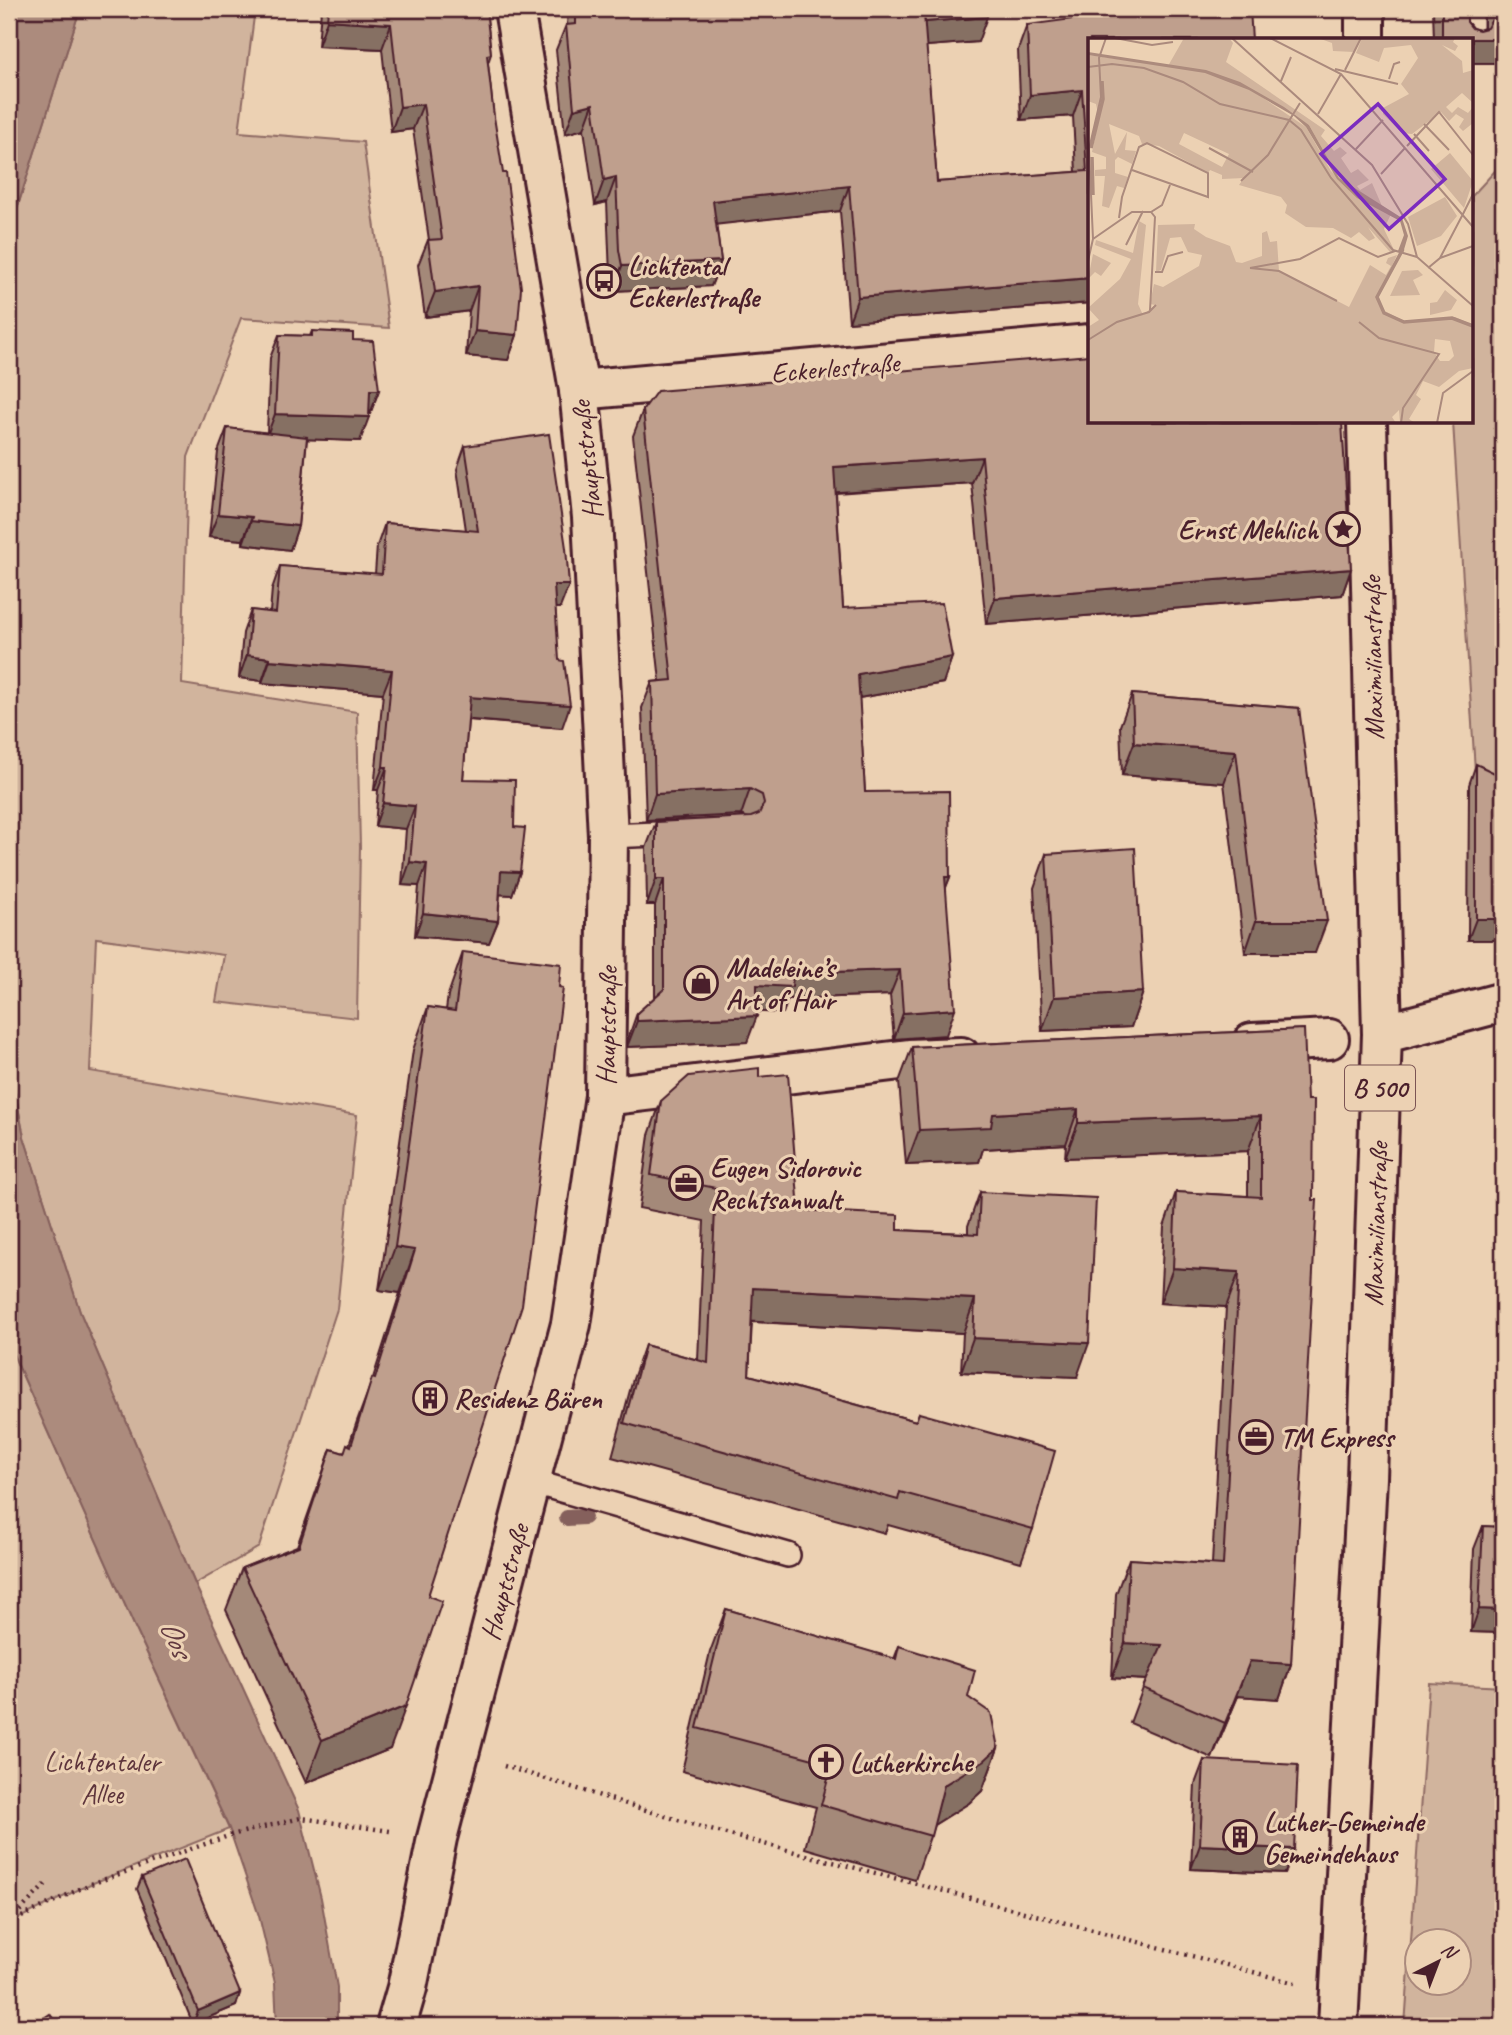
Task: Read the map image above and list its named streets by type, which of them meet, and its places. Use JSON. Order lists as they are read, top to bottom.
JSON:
{
  "streets": {
    "main road": [
      "Eckerlestraße",
      "Hauptstraße",
      "Maximilianstraße",
      "B 500"
    ]
  },
  "crossings": [
    ["Eckerlestraße", "Hauptstraße"]
  ],
  "water": ["Oos"],
  "parks": ["Lichtentaler Allee"],
  "places": {
    "bus stop": ["Lichtental Eckerlestraße"],
    "place": ["Ernst Mehlich"],
    "shop": ["Madeleine’s Art of Hair"],
    "office": ["Eugen Sidorovic Rechtsanwalt", "TM Express"],
    "building": ["Residenz Bären", "Luther-Gemeinde Gemeindehaus"],
    "church": ["Lutherkirche"]
  },
  "north": "top right"
}
